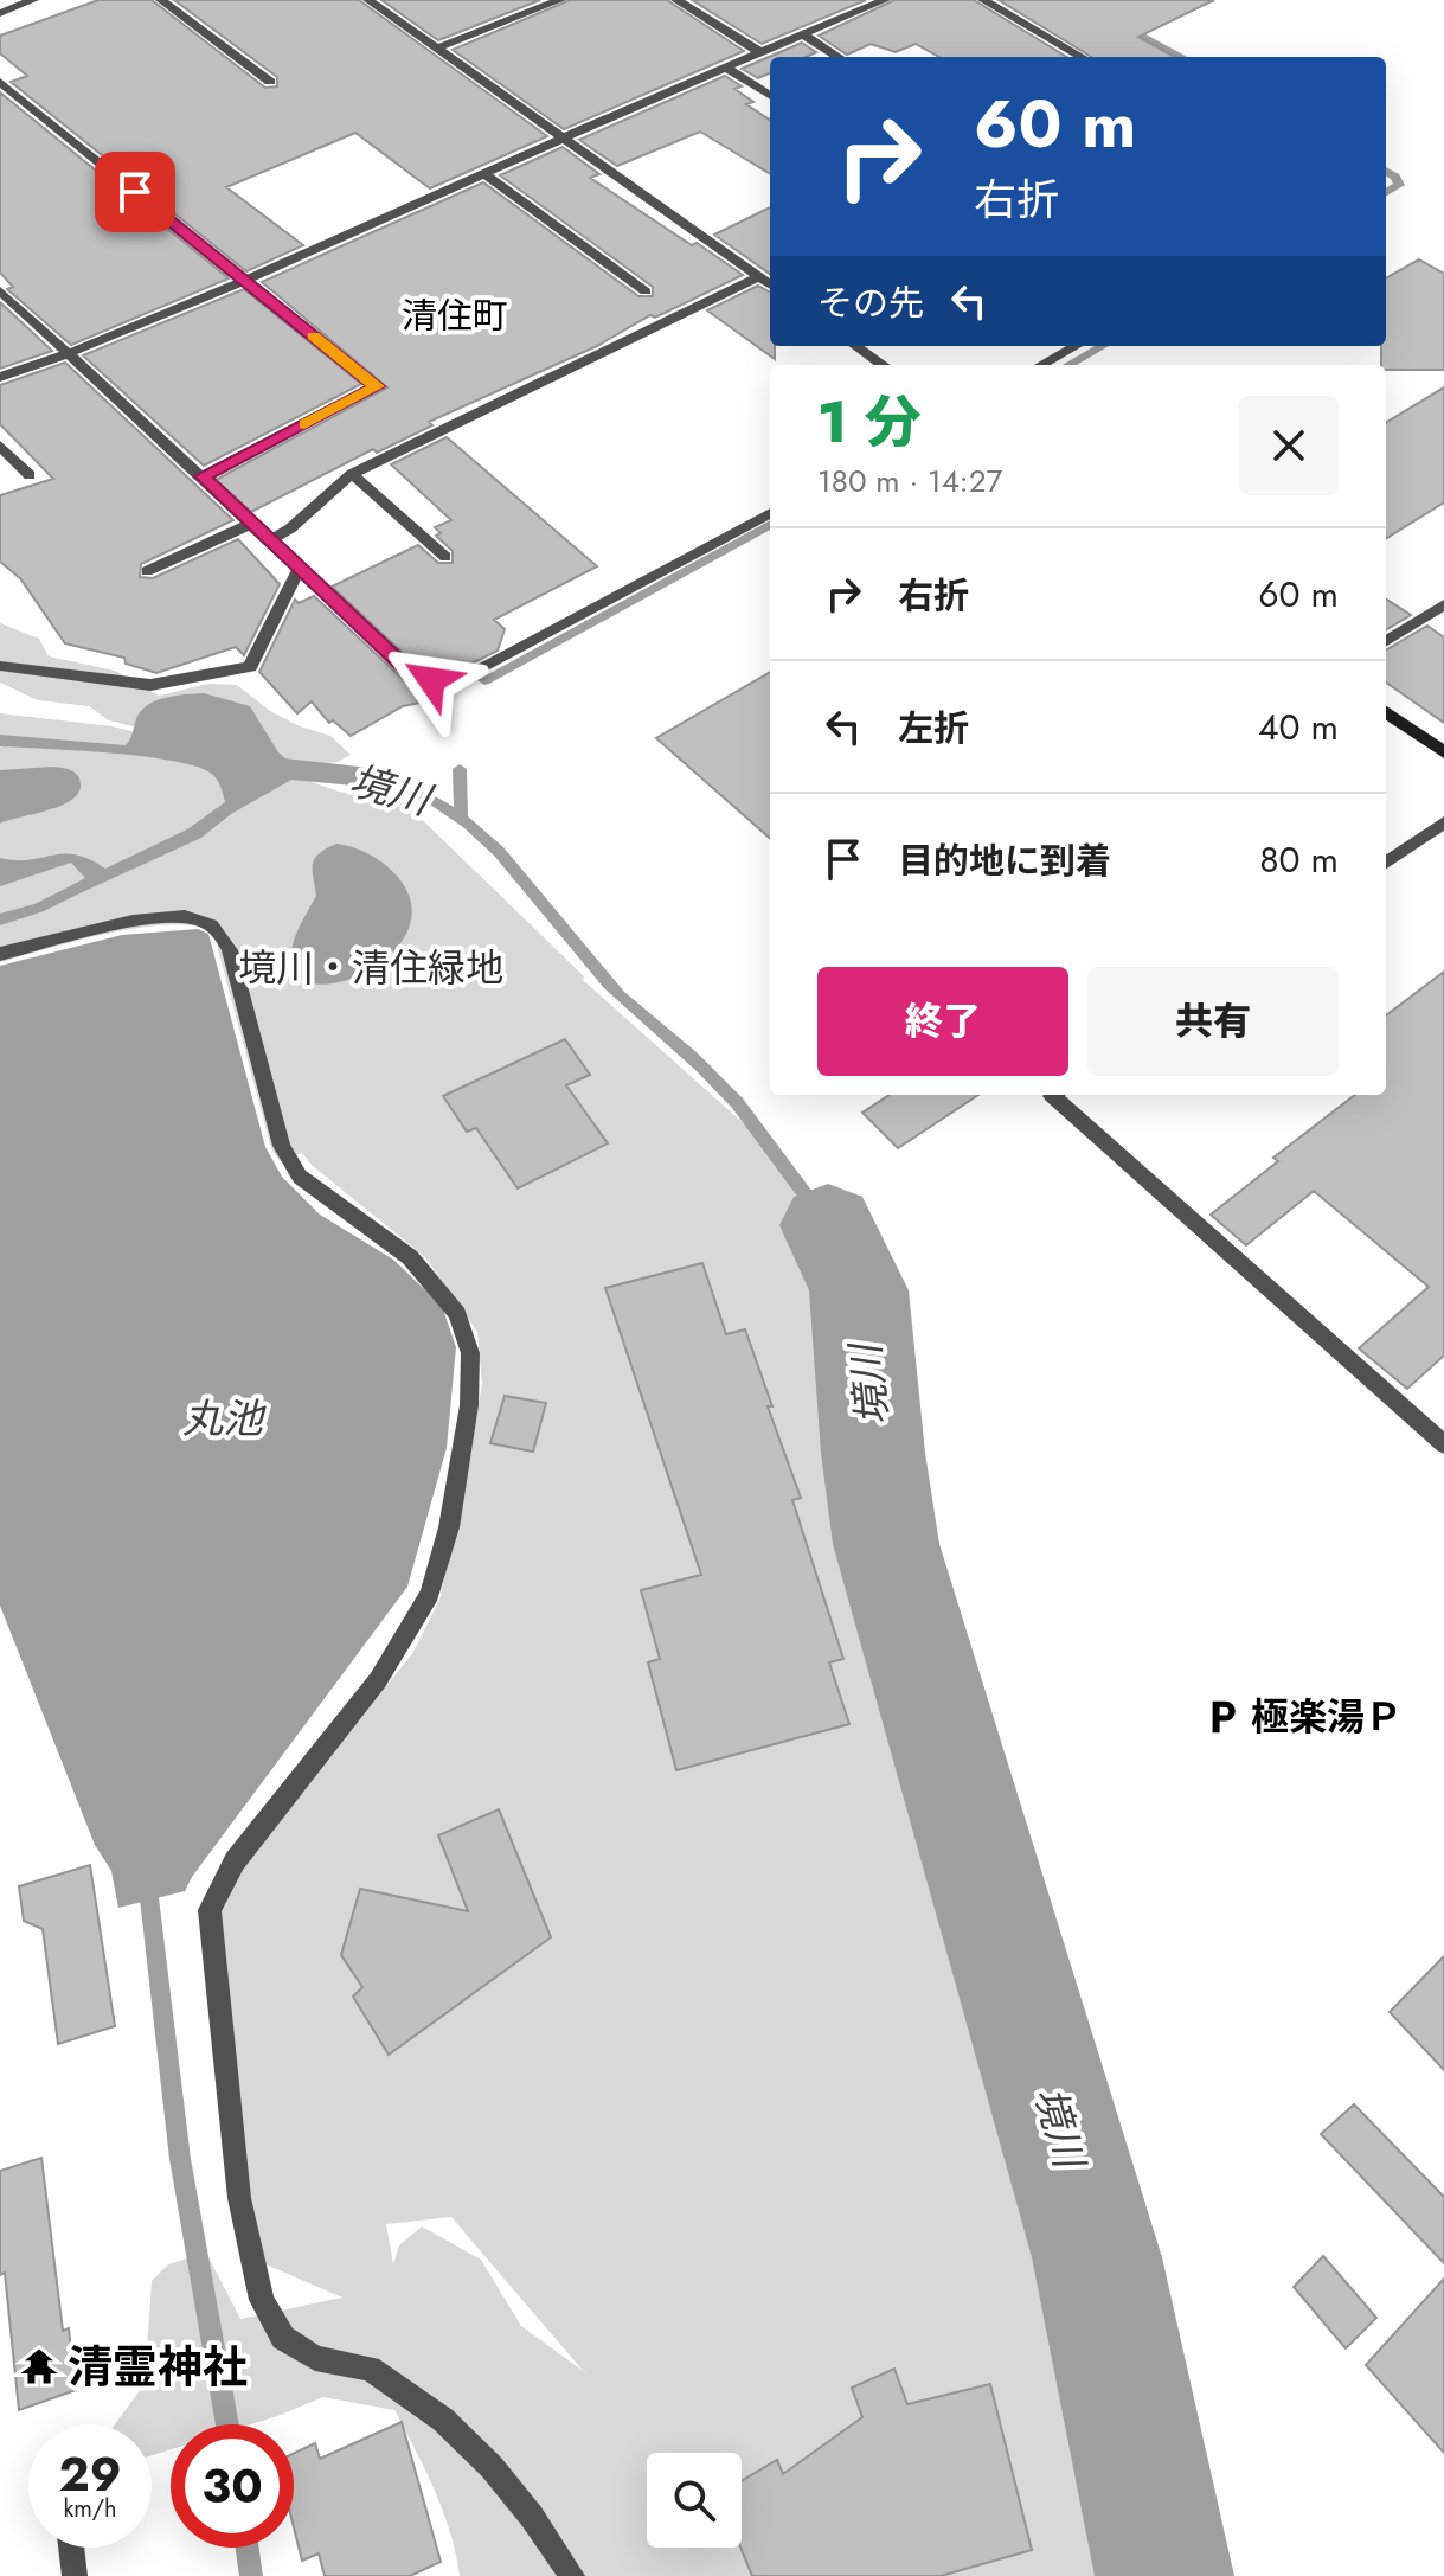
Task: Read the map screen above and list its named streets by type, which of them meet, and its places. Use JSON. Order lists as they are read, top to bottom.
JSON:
{
  "districts": ["清住町"],
  "water": ["境川", "丸池"],
  "parks": ["境川・清住緑地"],
  "places": {
    "parking": ["極楽湯Ｐ"],
    "temple": ["清霊神社"]
  },
  "page": {
    "turn": ["60 m", "右折"],
    "then": "その先",
    "heading": ["1 分", "180 m · 14:27"],
    "list": [
      {
        "name": "右折",
        "value": "60 m"
      },
      {
        "name": "左折",
        "value": "40 m"
      },
      {
        "name": "目的地に到着",
        "value": "80 m"
      }
    ],
    "buttons": ["終了", "共有"],
    "speed": "29 km/h",
    "limit": "30"
  }
}
